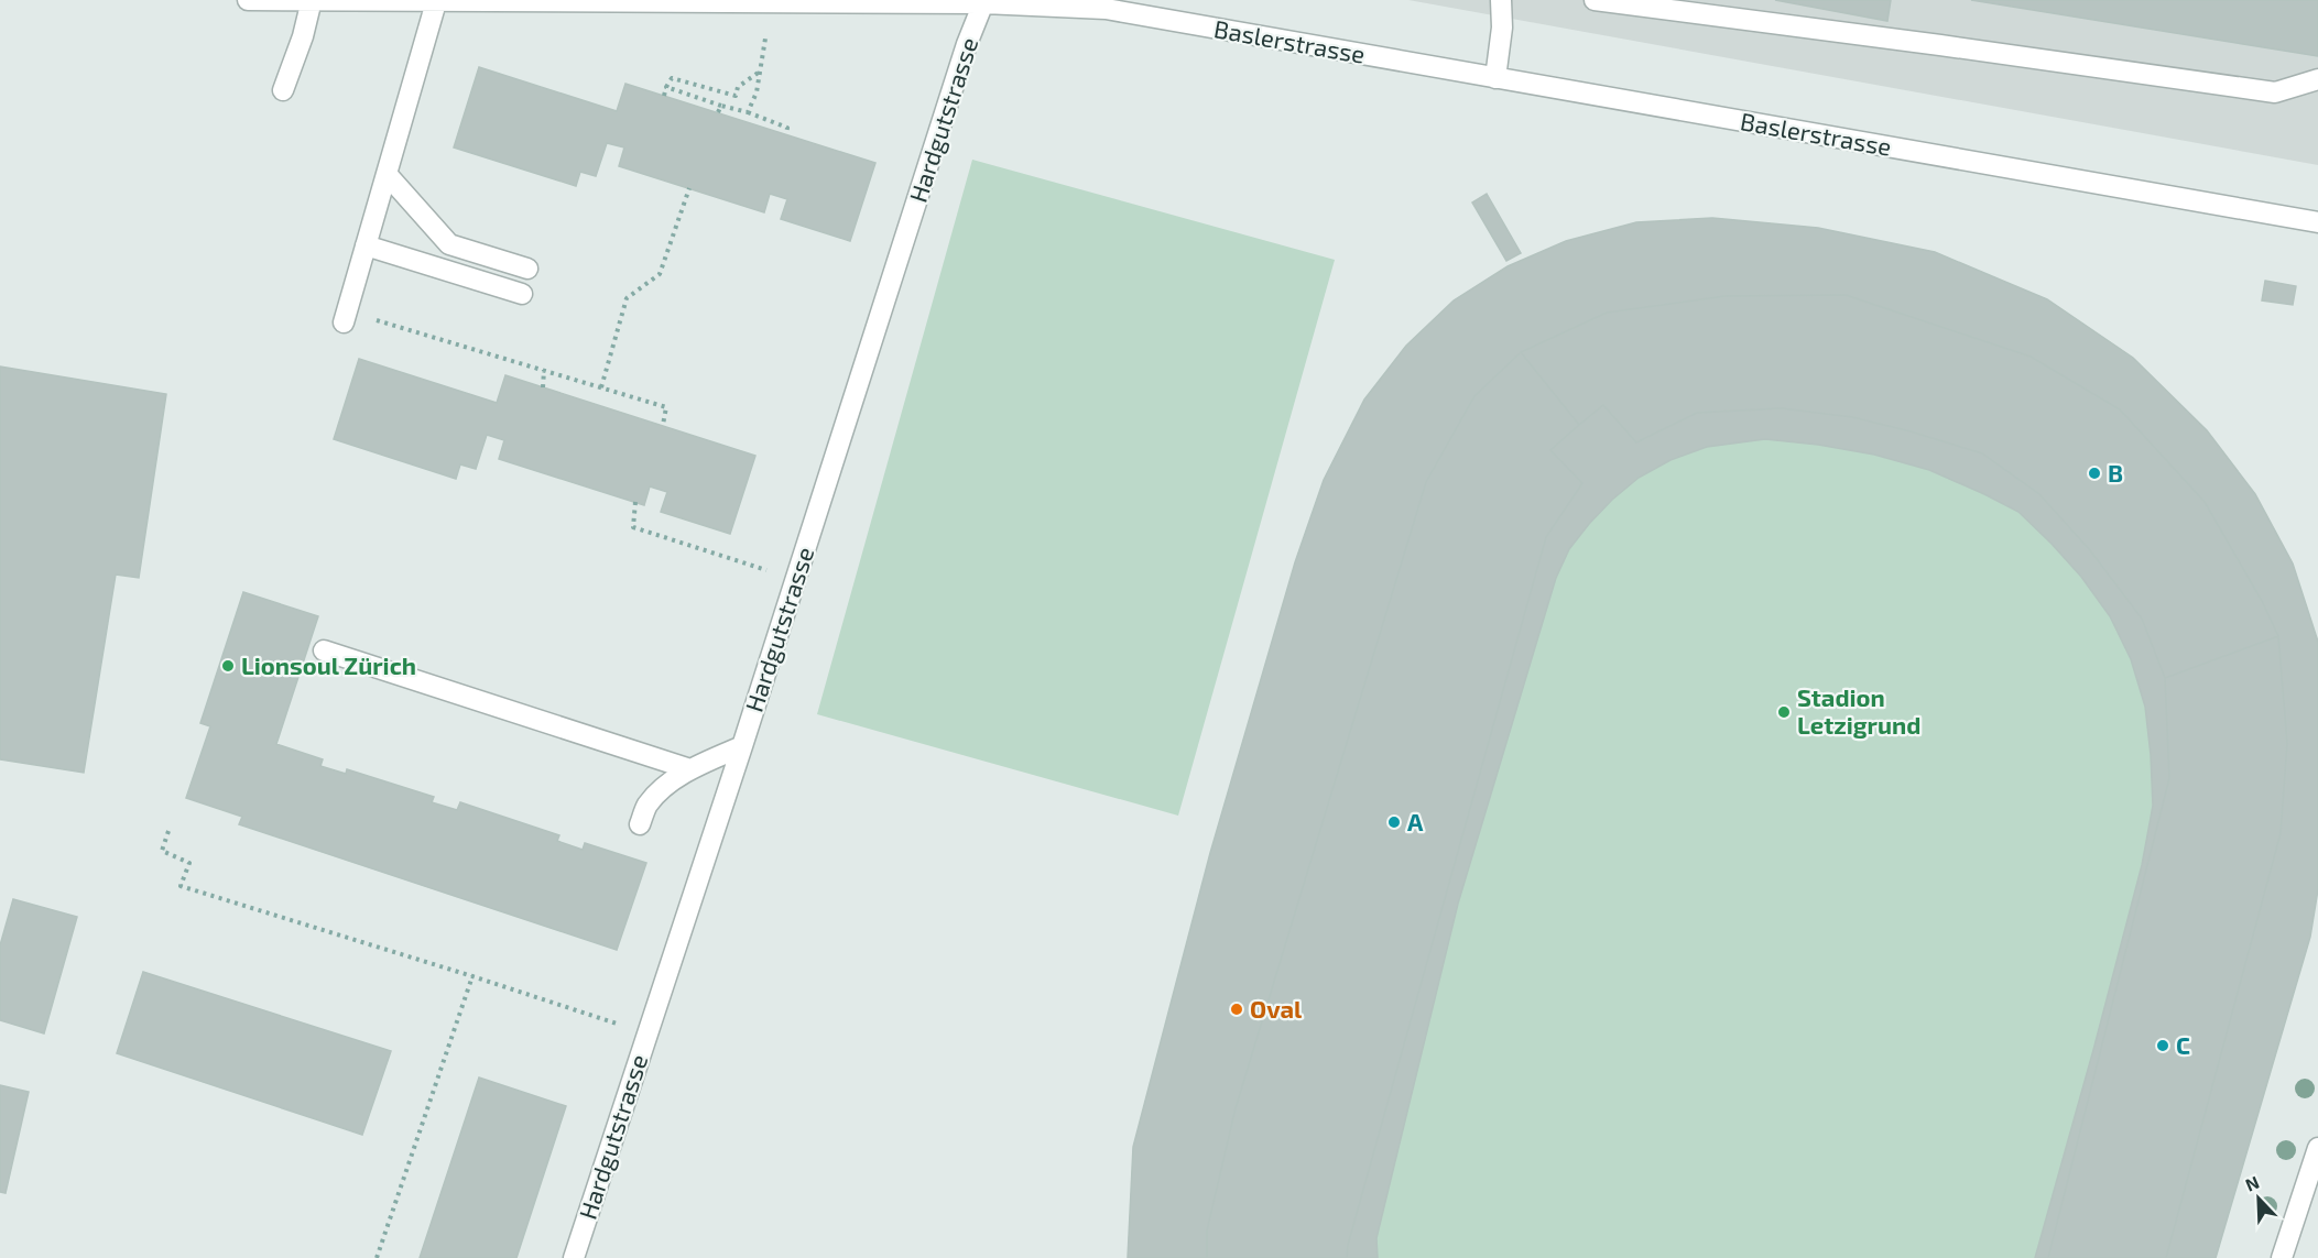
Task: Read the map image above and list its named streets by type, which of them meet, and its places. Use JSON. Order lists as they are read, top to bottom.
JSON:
{
  "streets": {
    "street": ["Baslerstrasse", "Hardgutstrasse"]
  },
  "crossings": [
    ["Baslerstrasse", "Hardgutstrasse"]
  ],
  "places": [
    "B",
    "Lionsoul Zürich",
    "Stadion Letzigrund",
    "A",
    "Oval",
    "C"
  ],
  "north": "top left"
}
